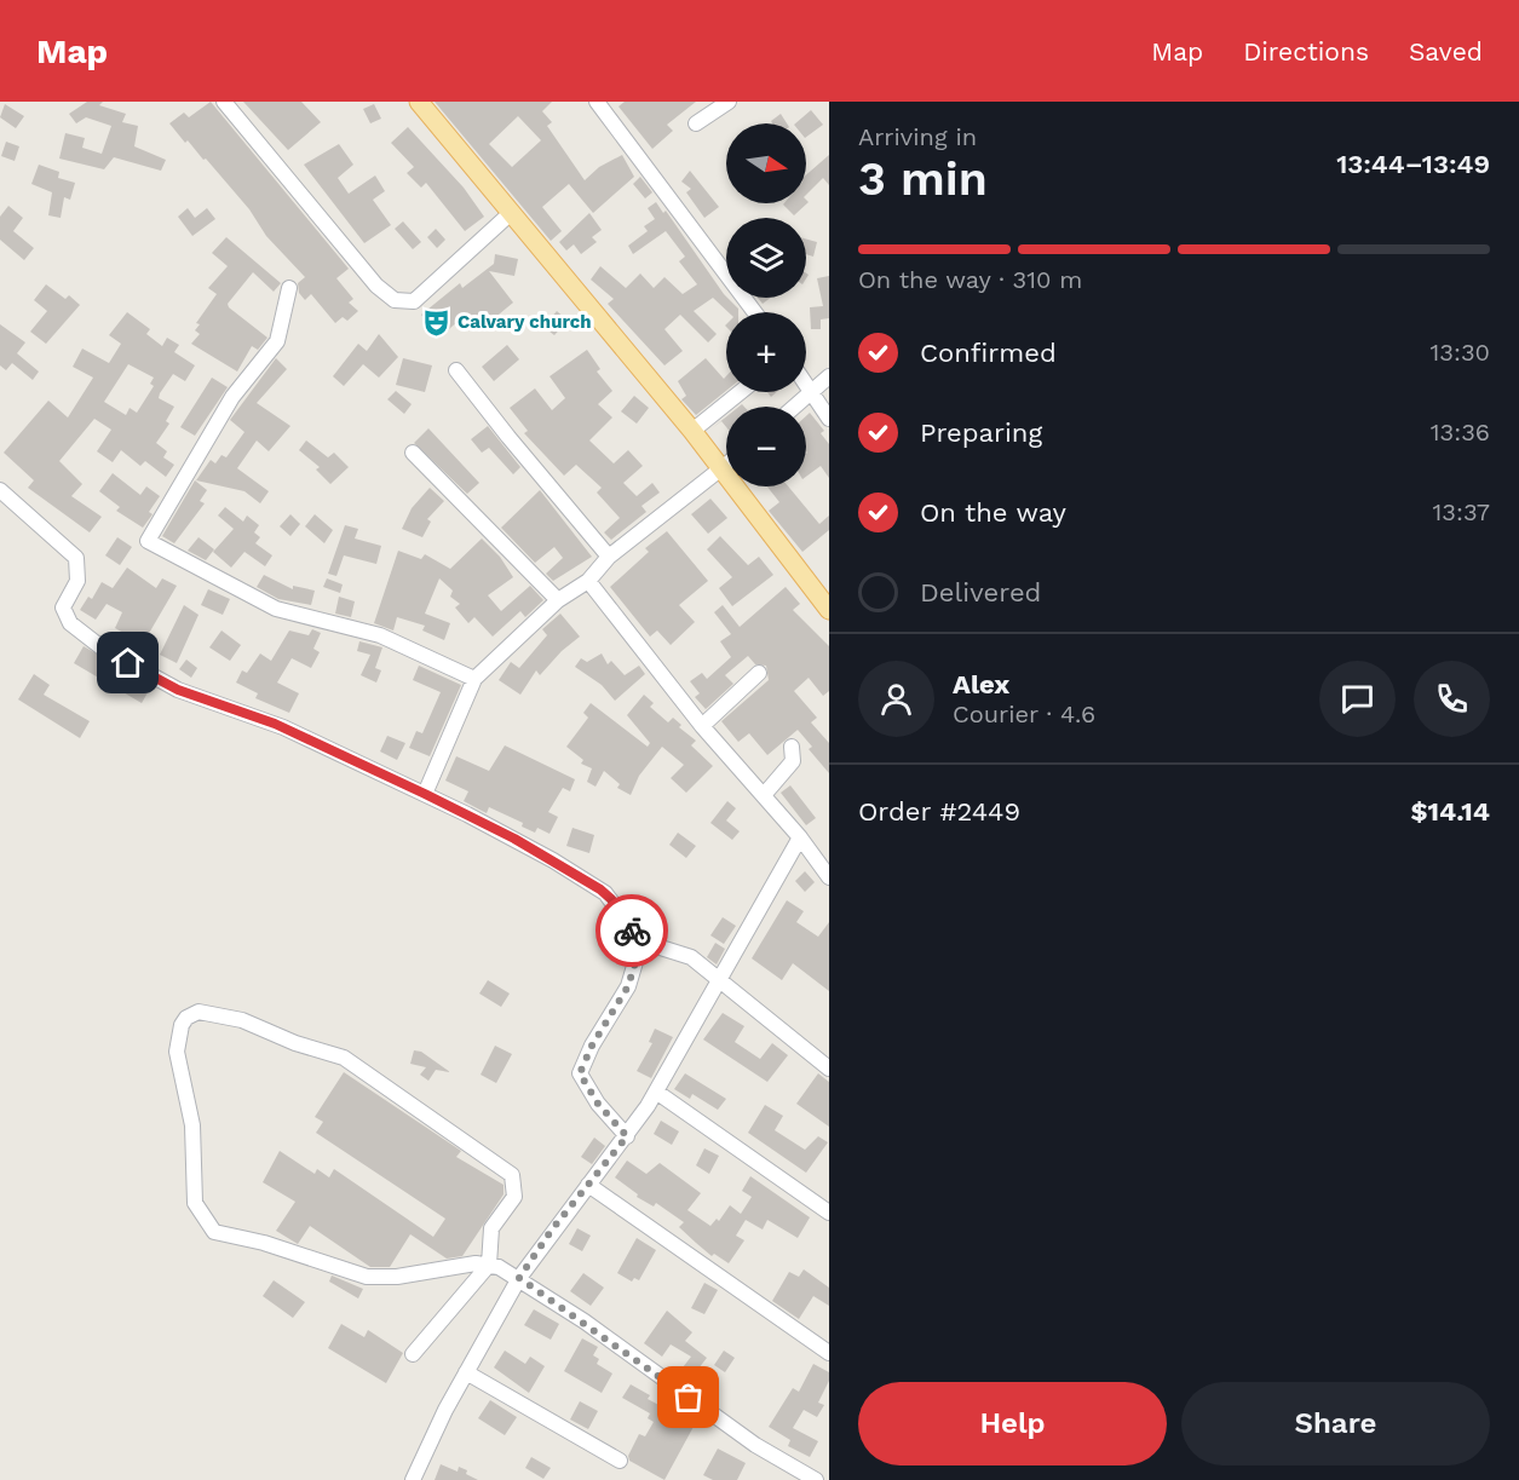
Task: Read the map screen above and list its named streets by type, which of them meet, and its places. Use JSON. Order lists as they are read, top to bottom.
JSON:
{
  "places": {
    "theatre": ["Calvary church"]
  },
  "north": "right",
  "page": {
    "header": "Map",
    "nav": ["Map", "Directions", "Saved"],
    "heading": ["3 min", "Arriving in", "13:44–13:49"],
    "panel": [
      "Alex",
      "Courier · 4.6",
      "Order #2449",
      "$14.14"
    ],
    "map_buttons": ["+", "−"],
    "bar": "On the way · 310 m",
    "list": [
      ["Confirmed", "13:30"],
      ["Preparing", "13:36"],
      ["On the way", "13:37"],
      "Delivered"
    ],
    "buttons": ["Help", "Share"]
  }
}
